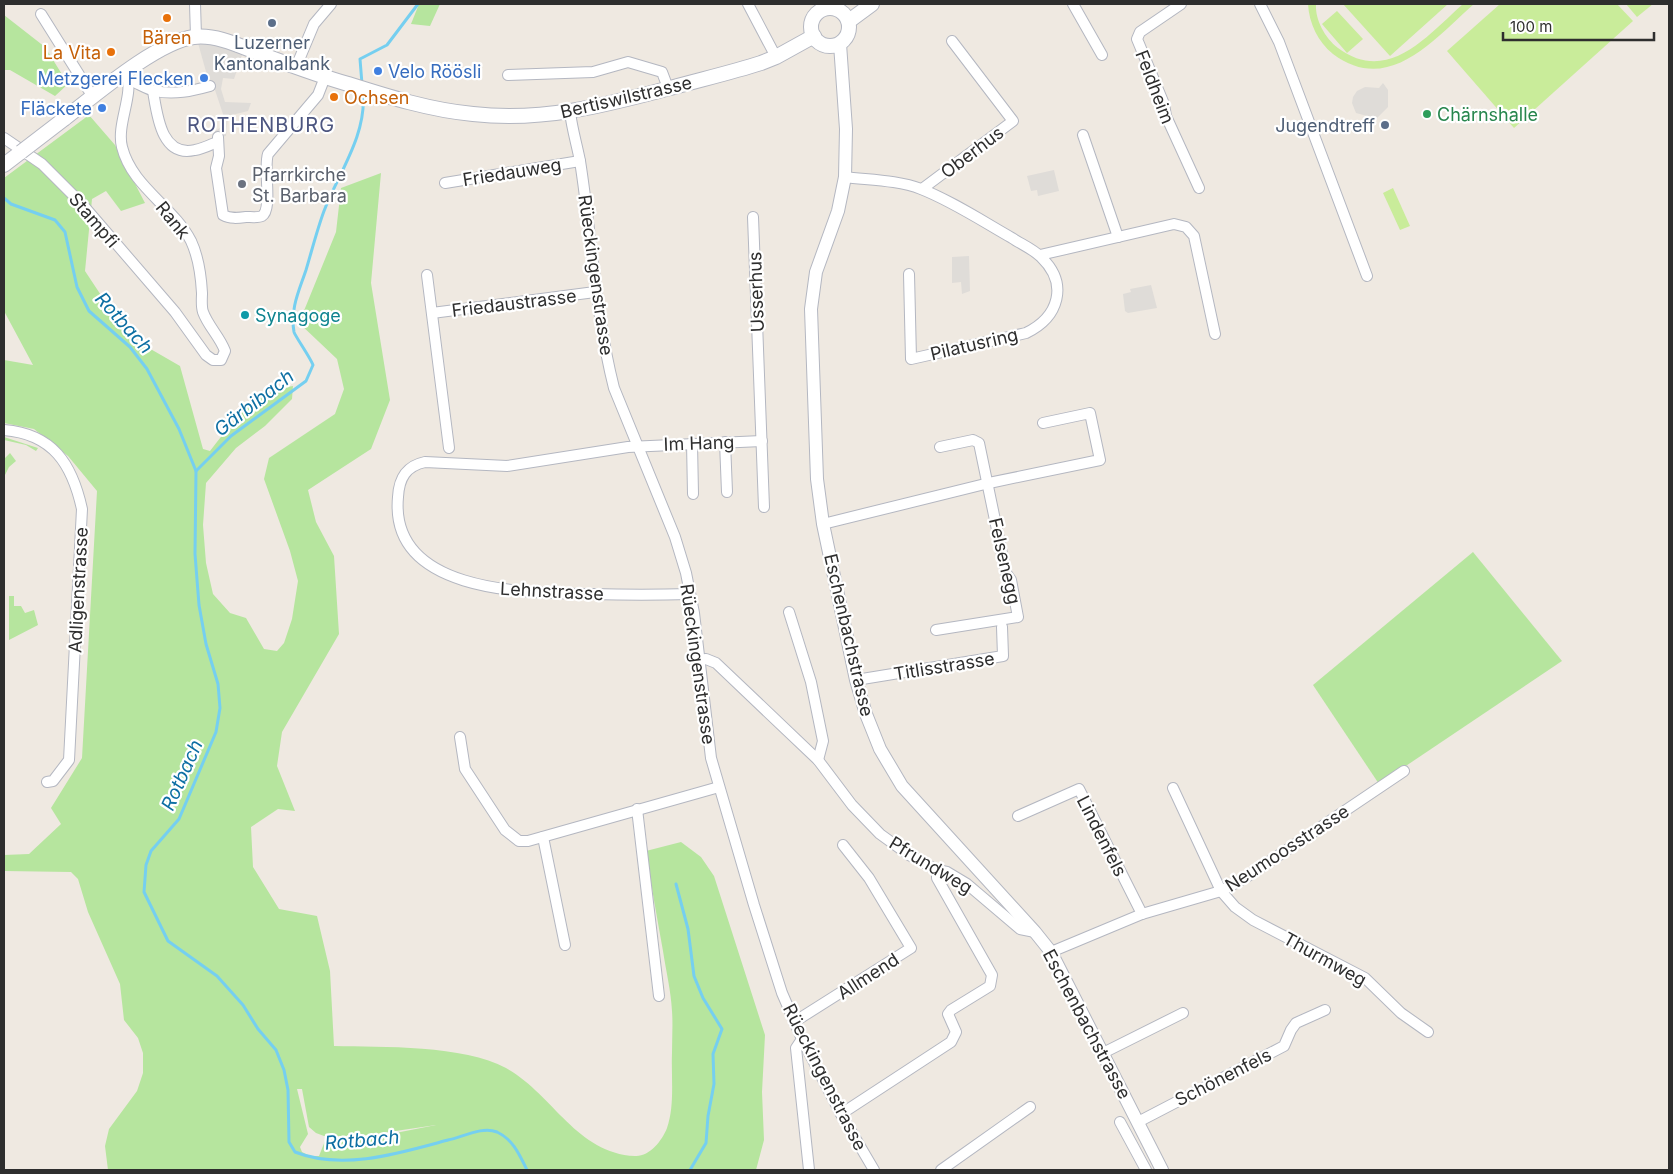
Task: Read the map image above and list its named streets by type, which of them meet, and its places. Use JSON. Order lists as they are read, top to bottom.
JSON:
{
  "streets": {
    "main road": ["Bertiswilstrasse"],
    "street": [
      "Feldheim",
      "Oberhus",
      "Friedauweg",
      "Stampfi",
      "Rank",
      "Rüeckingenstrasse",
      "Usserhus",
      "Friedaustrasse",
      "Pilatusring",
      "Im Hang",
      "Felsenegg",
      "Adligenstrasse",
      "Lehnstrasse",
      "Eschenbachstrasse",
      "Titlisstrasse",
      "Lindenfels",
      "Neumoosstrasse",
      "Pfrundweg",
      "Thurmweg",
      "Allmend",
      "Schönenfels"
    ]
  },
  "crossings": [
    ["Bertiswilstrasse", "Rüeckingenstrasse"],
    ["Bertiswilstrasse", "Eschenbachstrasse"],
    ["Oberhus", "Pilatusring"],
    ["Friedauweg", "Rüeckingenstrasse"],
    ["Stampfi", "Rank"],
    ["Rüeckingenstrasse", "Friedaustrasse"],
    ["Rüeckingenstrasse", "Im Hang"],
    ["Rüeckingenstrasse", "Lehnstrasse"],
    ["Rüeckingenstrasse", "Pfrundweg"],
    ["Rüeckingenstrasse", "Allmend"],
    ["Usserhus", "Im Hang"],
    ["Pilatusring", "Eschenbachstrasse"],
    ["Im Hang", "Lehnstrasse"],
    ["Eschenbachstrasse", "Titlisstrasse"],
    ["Eschenbachstrasse", "Neumoosstrasse"],
    ["Eschenbachstrasse", "Pfrundweg"],
    ["Eschenbachstrasse", "Schönenfels"],
    ["Lindenfels", "Neumoosstrasse"],
    ["Neumoosstrasse", "Thurmweg"]
  ],
  "districts": ["ROTHENBURG"],
  "water": ["Rotbach", "Gärbibach"],
  "places": [
    "Bären",
    "Luzerner Kantonalbank",
    "La Vita",
    "Velo Röösli",
    "Metzgerei Flecken",
    "Ochsen",
    "Fläckete",
    "Chärnshalle",
    "Jugendtreff",
    "Pfarrkirche St. Barbara",
    "Synagoge"
  ],
  "scale_bar": "100 m"
}
